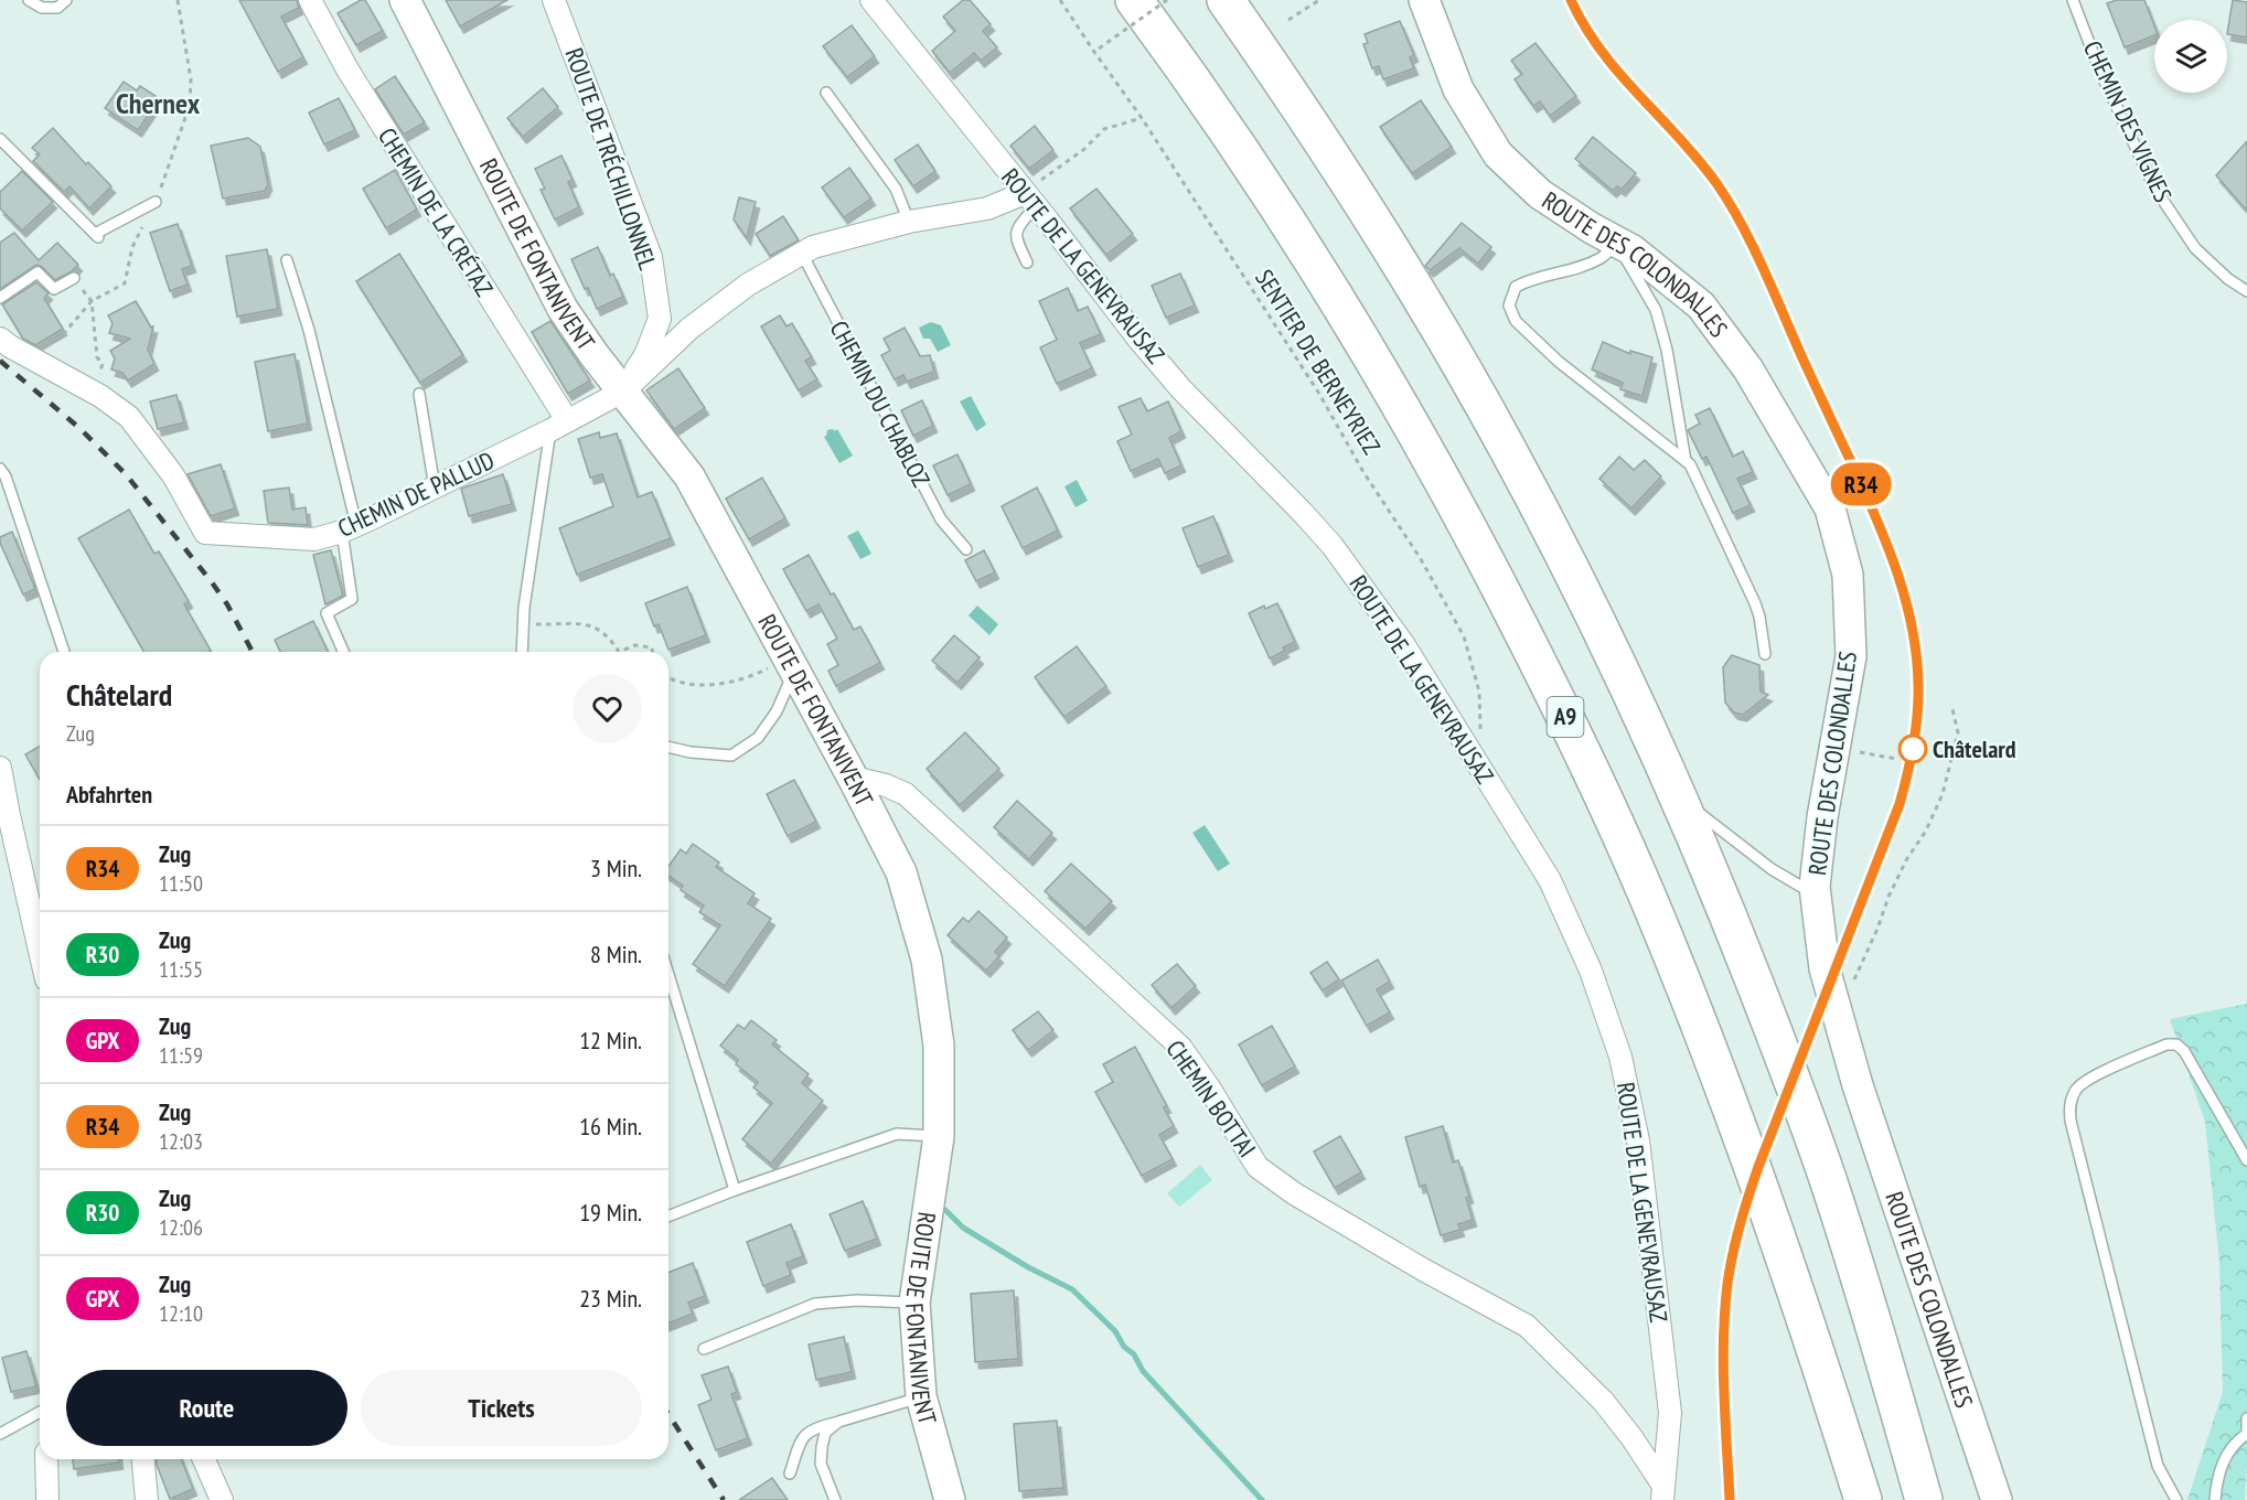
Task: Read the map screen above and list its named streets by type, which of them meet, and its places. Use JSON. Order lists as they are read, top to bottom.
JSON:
{
  "streets": {
    "highway": ["A9"],
    "street": [
      "ROUTE DE TRÉCHILLONNEL",
      "CHEMIN DE LA CRÉTAZ",
      "ROUTE DE FONTANIVENT",
      "ROUTE DE LA GENEVRAUSAZ",
      "ROUTE DES COLONDALLES",
      "CHEMIN DE PALLUD",
      "CHEMIN BOTTAI"
    ],
    "lane": ["CHEMIN DES VIGNES", "CHEMIN DU CHABLOZ"],
    "path": ["SENTIER DE BERNEYRIEZ"]
  },
  "crossings": [
    ["ROUTE DE TRÉCHILLONNEL", "ROUTE DE FONTANIVENT"],
    ["ROUTE DE TRÉCHILLONNEL", "CHEMIN DE PALLUD"],
    ["CHEMIN DE LA CRÉTAZ", "CHEMIN DE PALLUD"],
    ["ROUTE DE FONTANIVENT", "CHEMIN DE PALLUD"],
    ["ROUTE DE FONTANIVENT", "CHEMIN BOTTAI"],
    ["ROUTE DE LA GENEVRAUSAZ", "SENTIER DE BERNEYRIEZ"],
    ["ROUTE DE LA GENEVRAUSAZ", "CHEMIN BOTTAI"]
  ],
  "districts": ["Chernex"],
  "places": ["Châtelard"],
  "page": {
    "on_map": "R34",
    "heading": [
      ["Châtelard", "Zug"],
      "Abfahrten"
    ],
    "list": [
      {
        "mark": "R34",
        "name": "Zug",
        "note": "11:50",
        "value": "3 Min."
      },
      {
        "mark": "R30",
        "name": "Zug",
        "note": "11:55",
        "value": "8 Min."
      },
      {
        "mark": "GPX",
        "name": "Zug",
        "note": "11:59",
        "value": "12 Min."
      },
      {
        "mark": "R34",
        "name": "Zug",
        "note": "12:03",
        "value": "16 Min."
      },
      {
        "mark": "R30",
        "name": "Zug",
        "note": "12:06",
        "value": "19 Min."
      },
      {
        "mark": "GPX",
        "name": "Zug",
        "note": "12:10",
        "value": "23 Min."
      }
    ],
    "buttons": ["Route", "Tickets"]
  }
}
